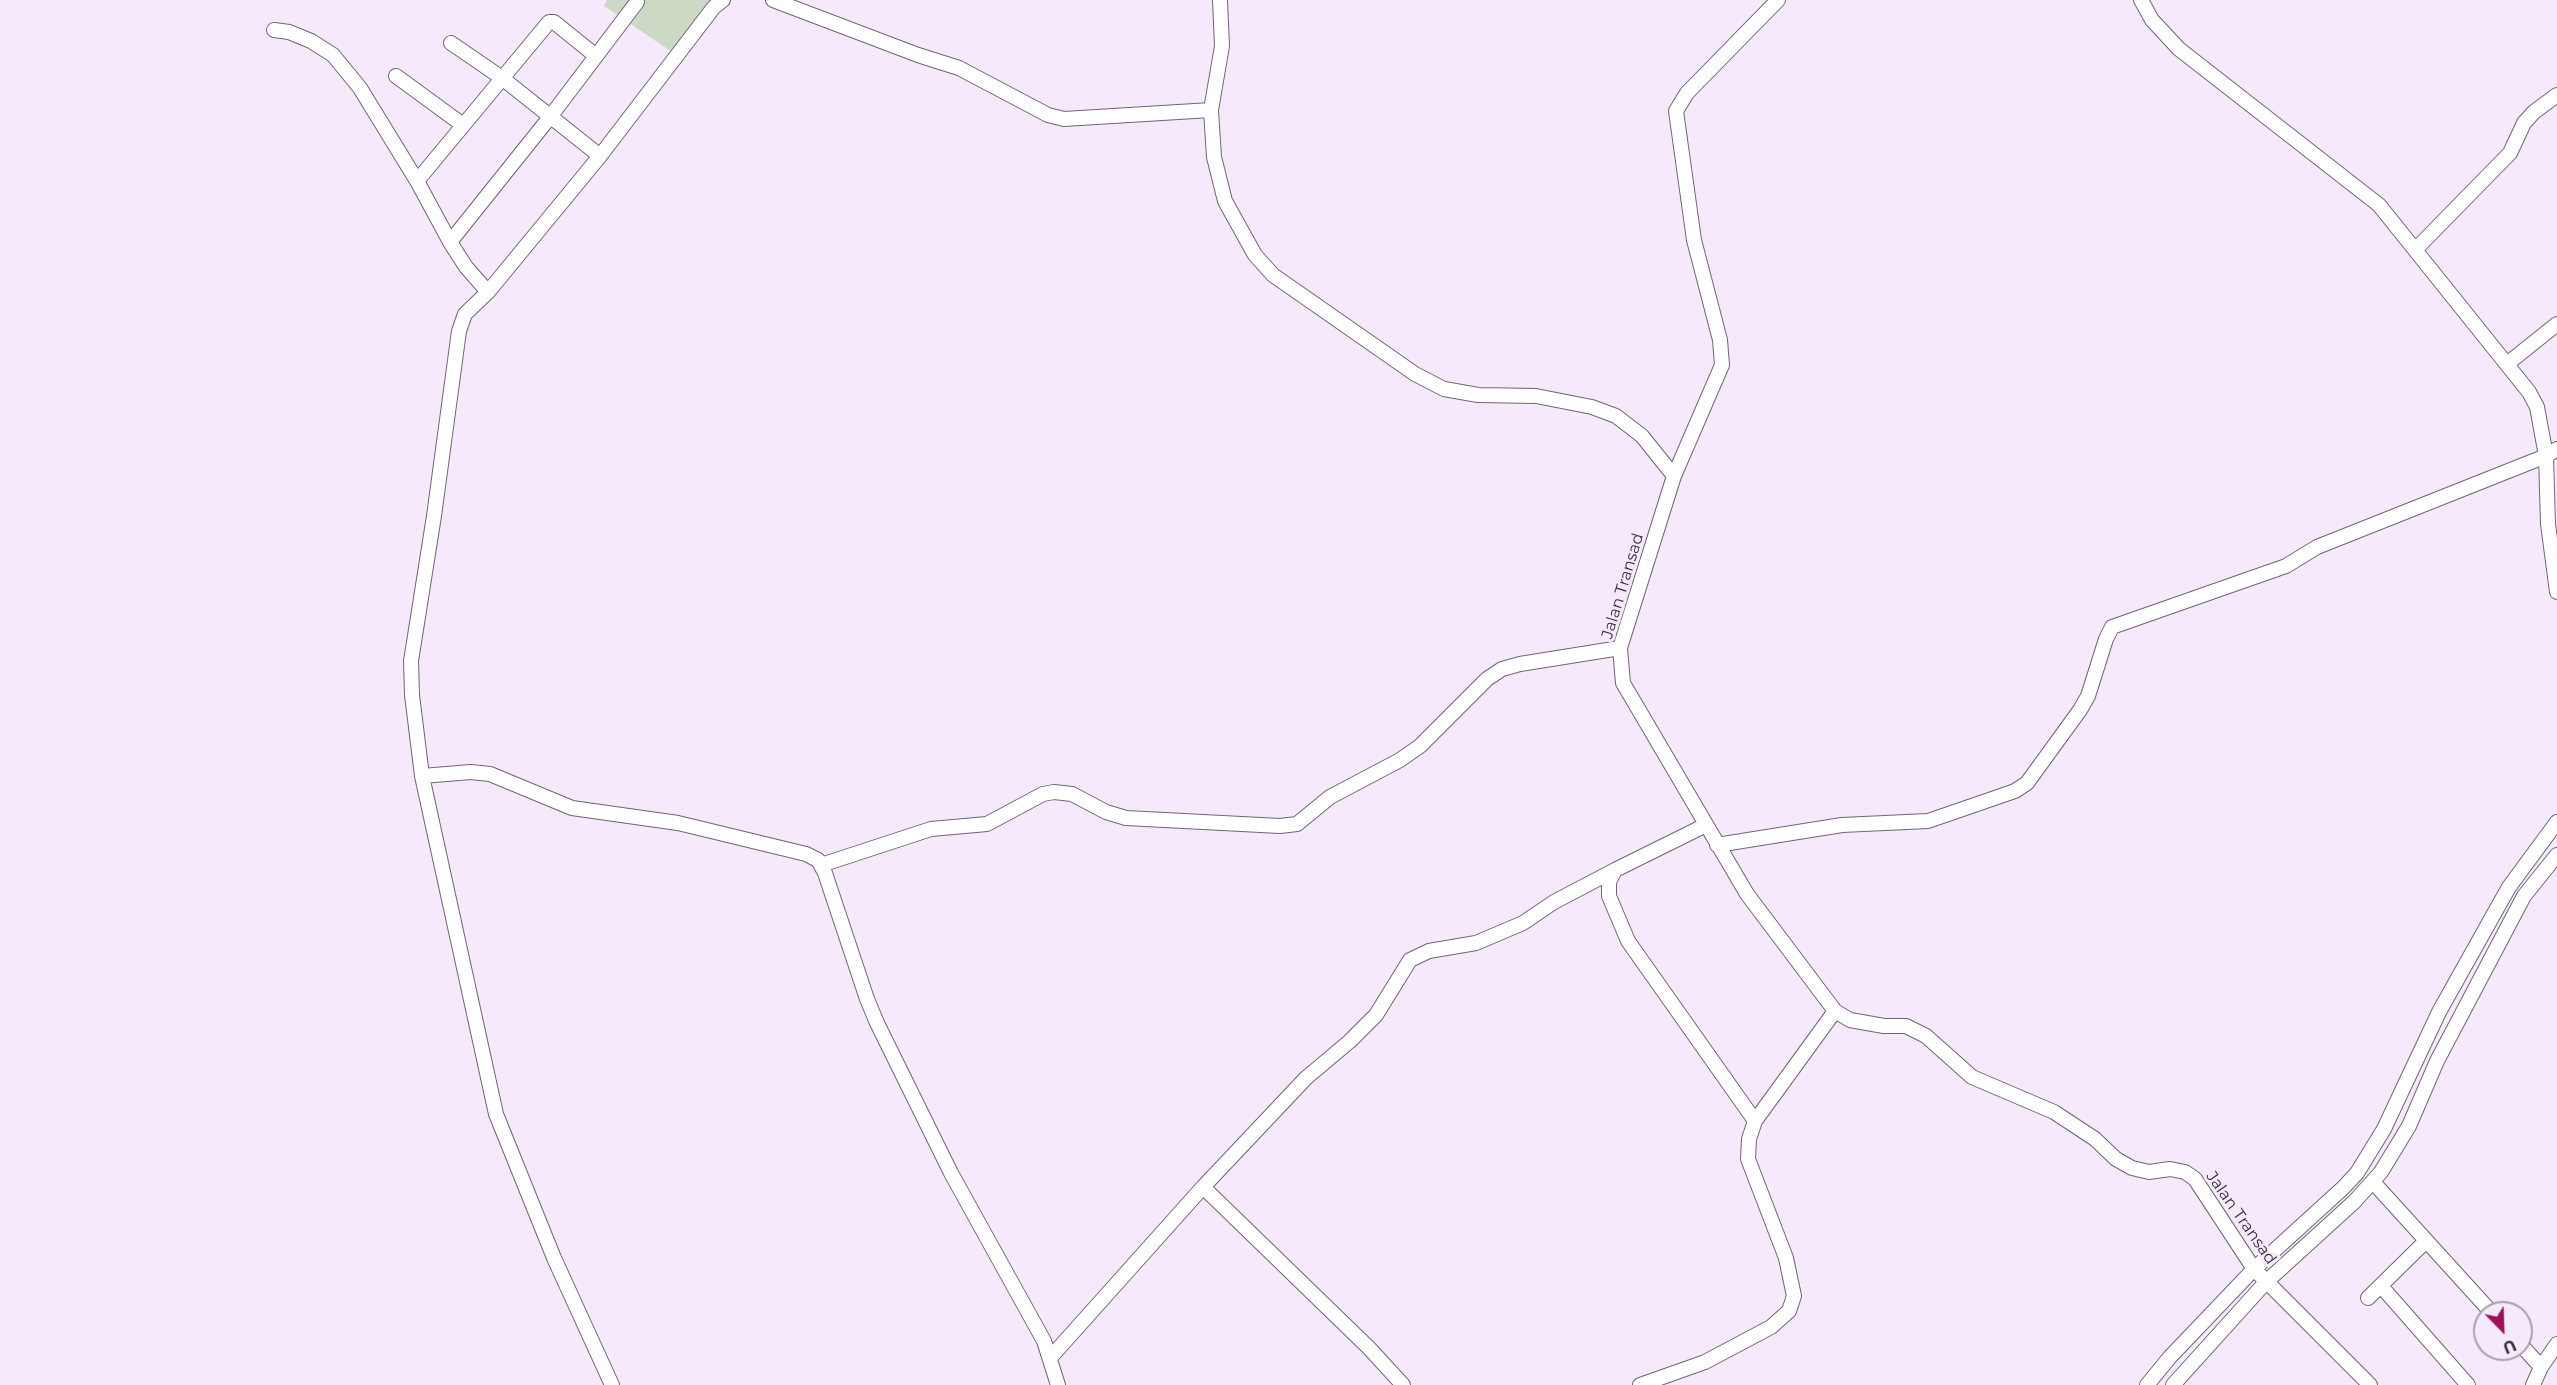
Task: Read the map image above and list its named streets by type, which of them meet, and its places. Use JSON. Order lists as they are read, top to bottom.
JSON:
{
  "streets": {
    "street": ["Jalan Transad"]
  },
  "north": "bottom right"
}
